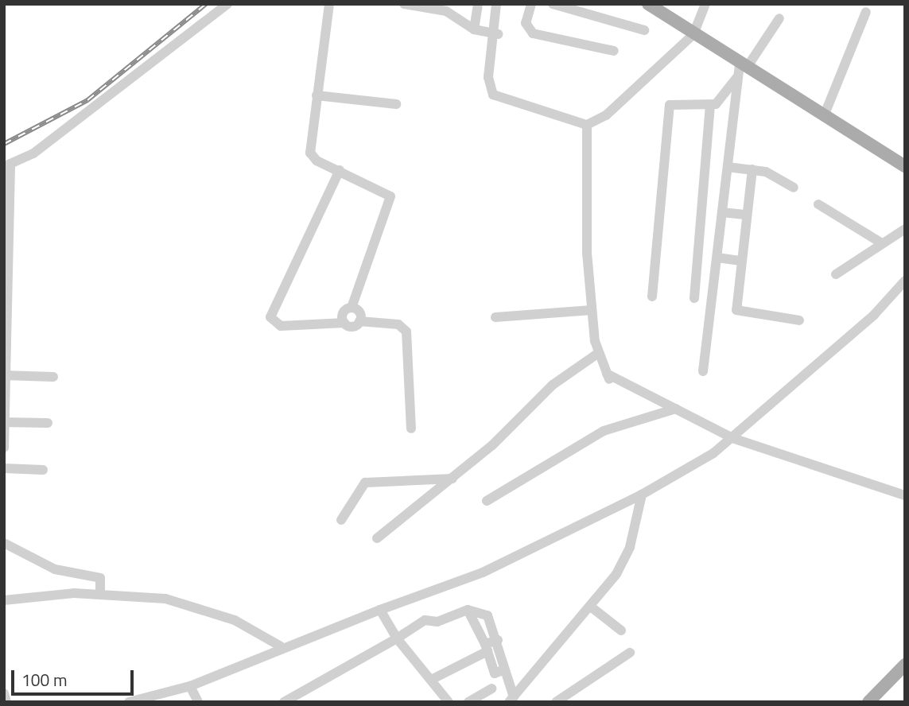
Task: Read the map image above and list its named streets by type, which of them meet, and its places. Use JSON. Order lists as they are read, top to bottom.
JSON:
{
  "scale_bar": "100 m"
}
